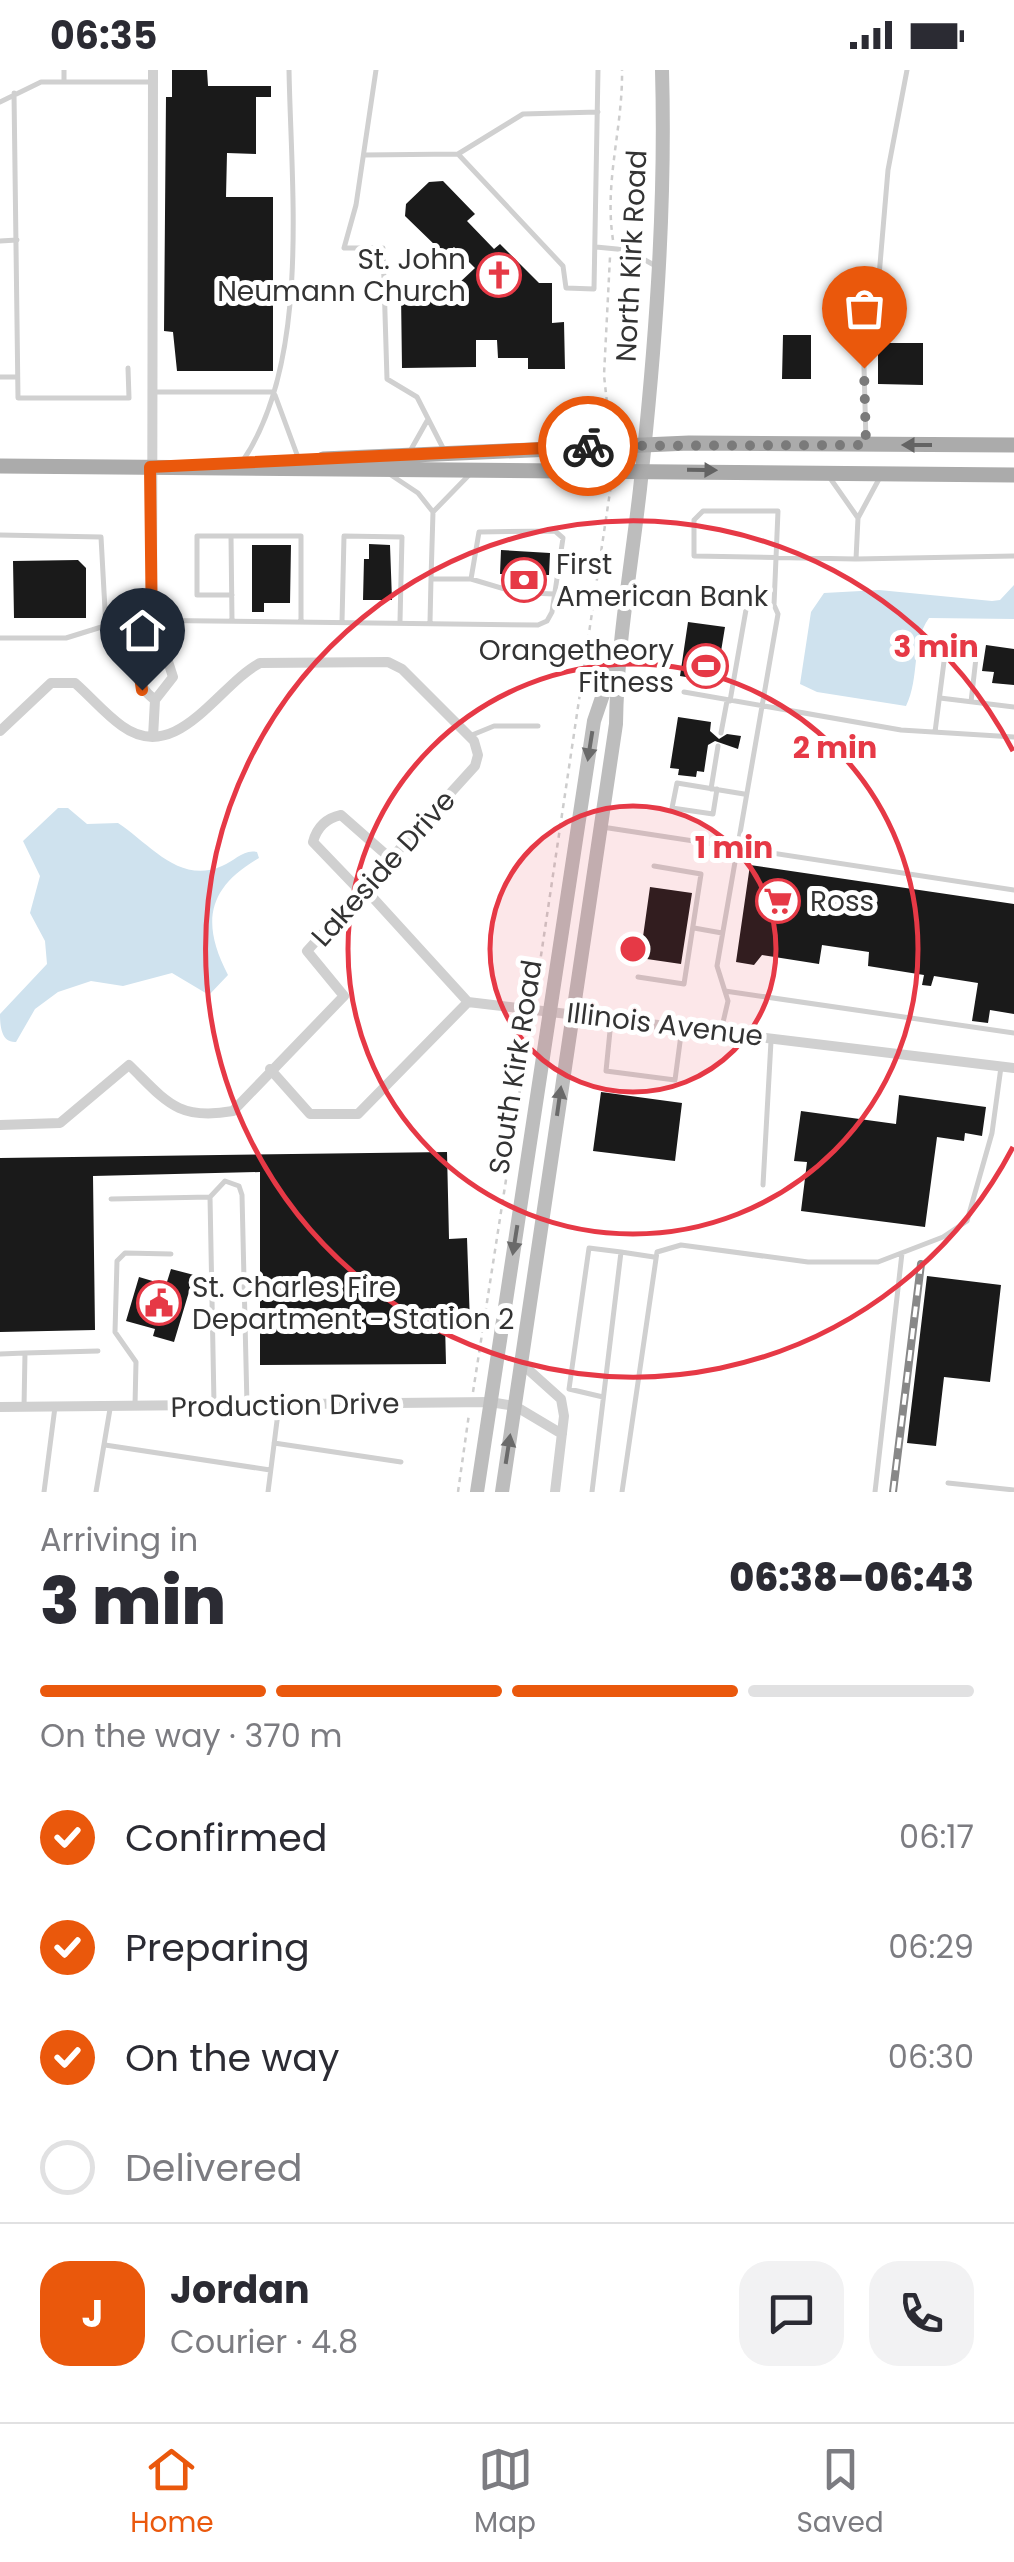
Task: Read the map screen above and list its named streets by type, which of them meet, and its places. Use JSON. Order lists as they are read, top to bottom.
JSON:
{
  "streets": {
    "main road": ["North Kirk Road", "South Kirk Road"],
    "street": ["Lakeside Drive", "Illinois Avenue", "Production Drive"]
  },
  "crossings": [
    ["North Kirk Road", "South Kirk Road"],
    ["Illinois Avenue", "South Kirk Road"],
    ["South Kirk Road", "Production Drive"]
  ],
  "places": {
    "church": ["St. John Neumann Church"],
    "bank": ["First American Bank"],
    "sports": ["Orangetheory Fitness"],
    "supermarket": ["Ross"],
    "public building": ["St. Charles Fire Department - Station 2"]
  },
  "page": {
    "status": "06:35",
    "heading": ["3 min", "Arriving in", "06:38–06:43"],
    "panel": ["Jordan", "Courier · 4.8"],
    "bar": "On the way · 370 m",
    "list": [
      ["Confirmed", "06:17"],
      ["Preparing", "06:29"],
      ["On the way", "06:30"],
      "Delivered"
    ],
    "round": "J",
    "tabs": ["Home", "Map", "Saved"]
  },
  "rings": ["3 min", "2 min", "1 min"]
}
